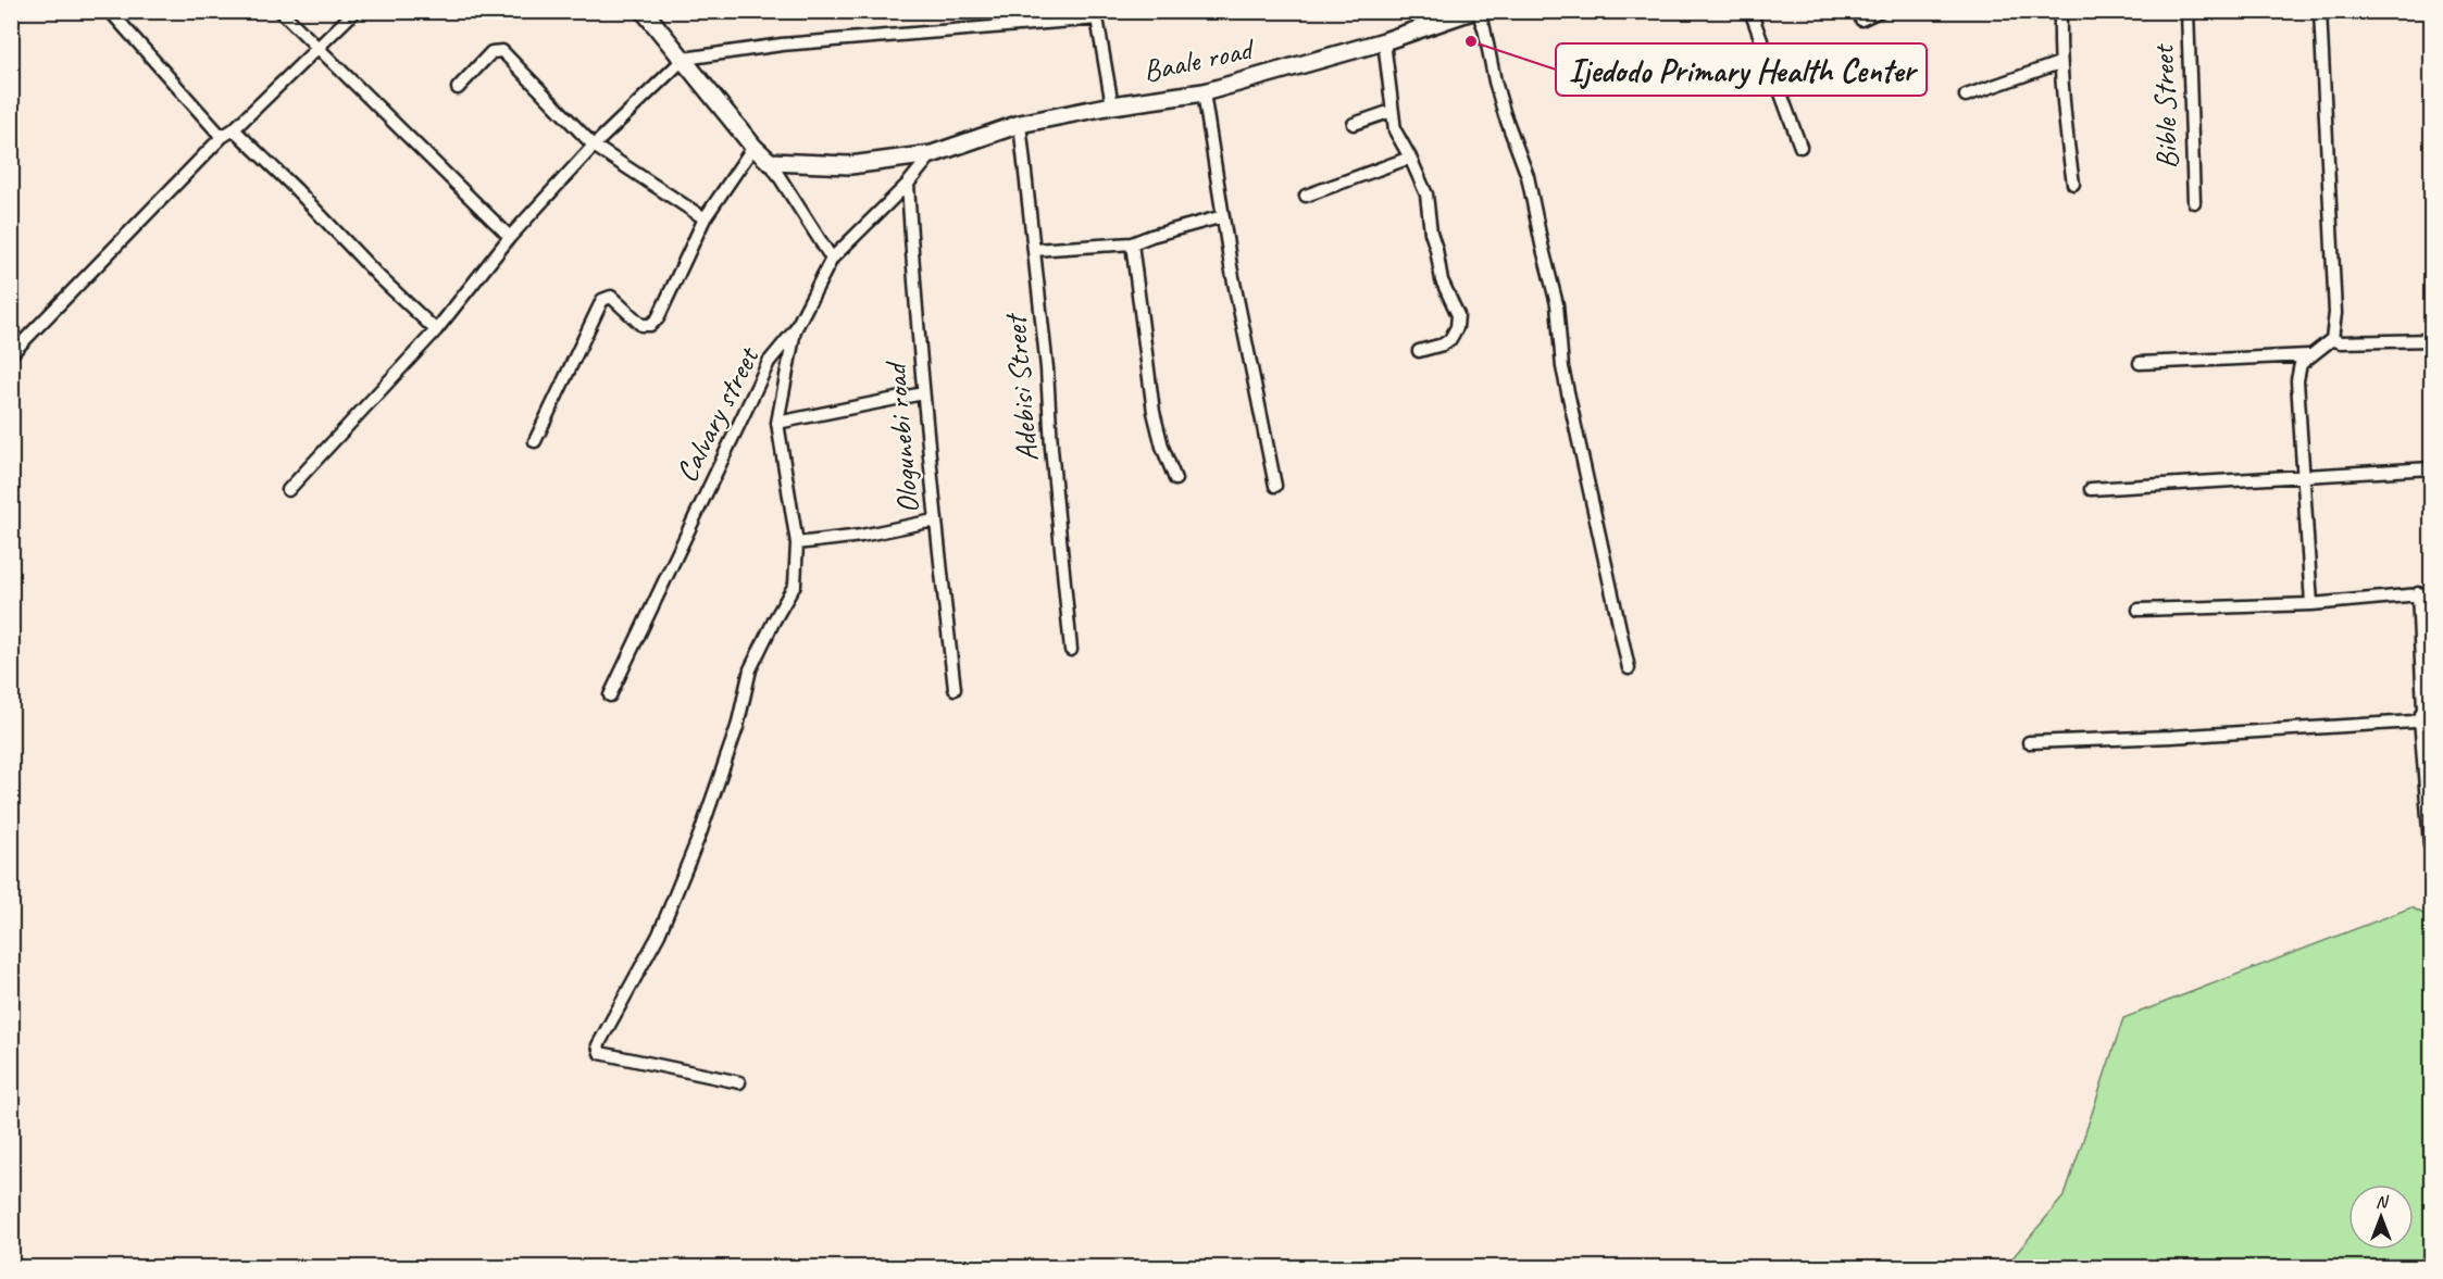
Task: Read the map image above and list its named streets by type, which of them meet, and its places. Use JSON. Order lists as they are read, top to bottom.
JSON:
{
  "streets": {
    "street": [
      "Baale road",
      "Bible Street",
      "Adebisi Street",
      "Calvary street",
      "Ologunebi road"
    ]
  },
  "crossings": [
    ["Baale road", "Adebisi Street"],
    ["Baale road", "Calvary street"],
    ["Calvary street", "Ologunebi road"]
  ],
  "places": ["Ijedodo Primary Health Center"],
  "north": "top"
}
